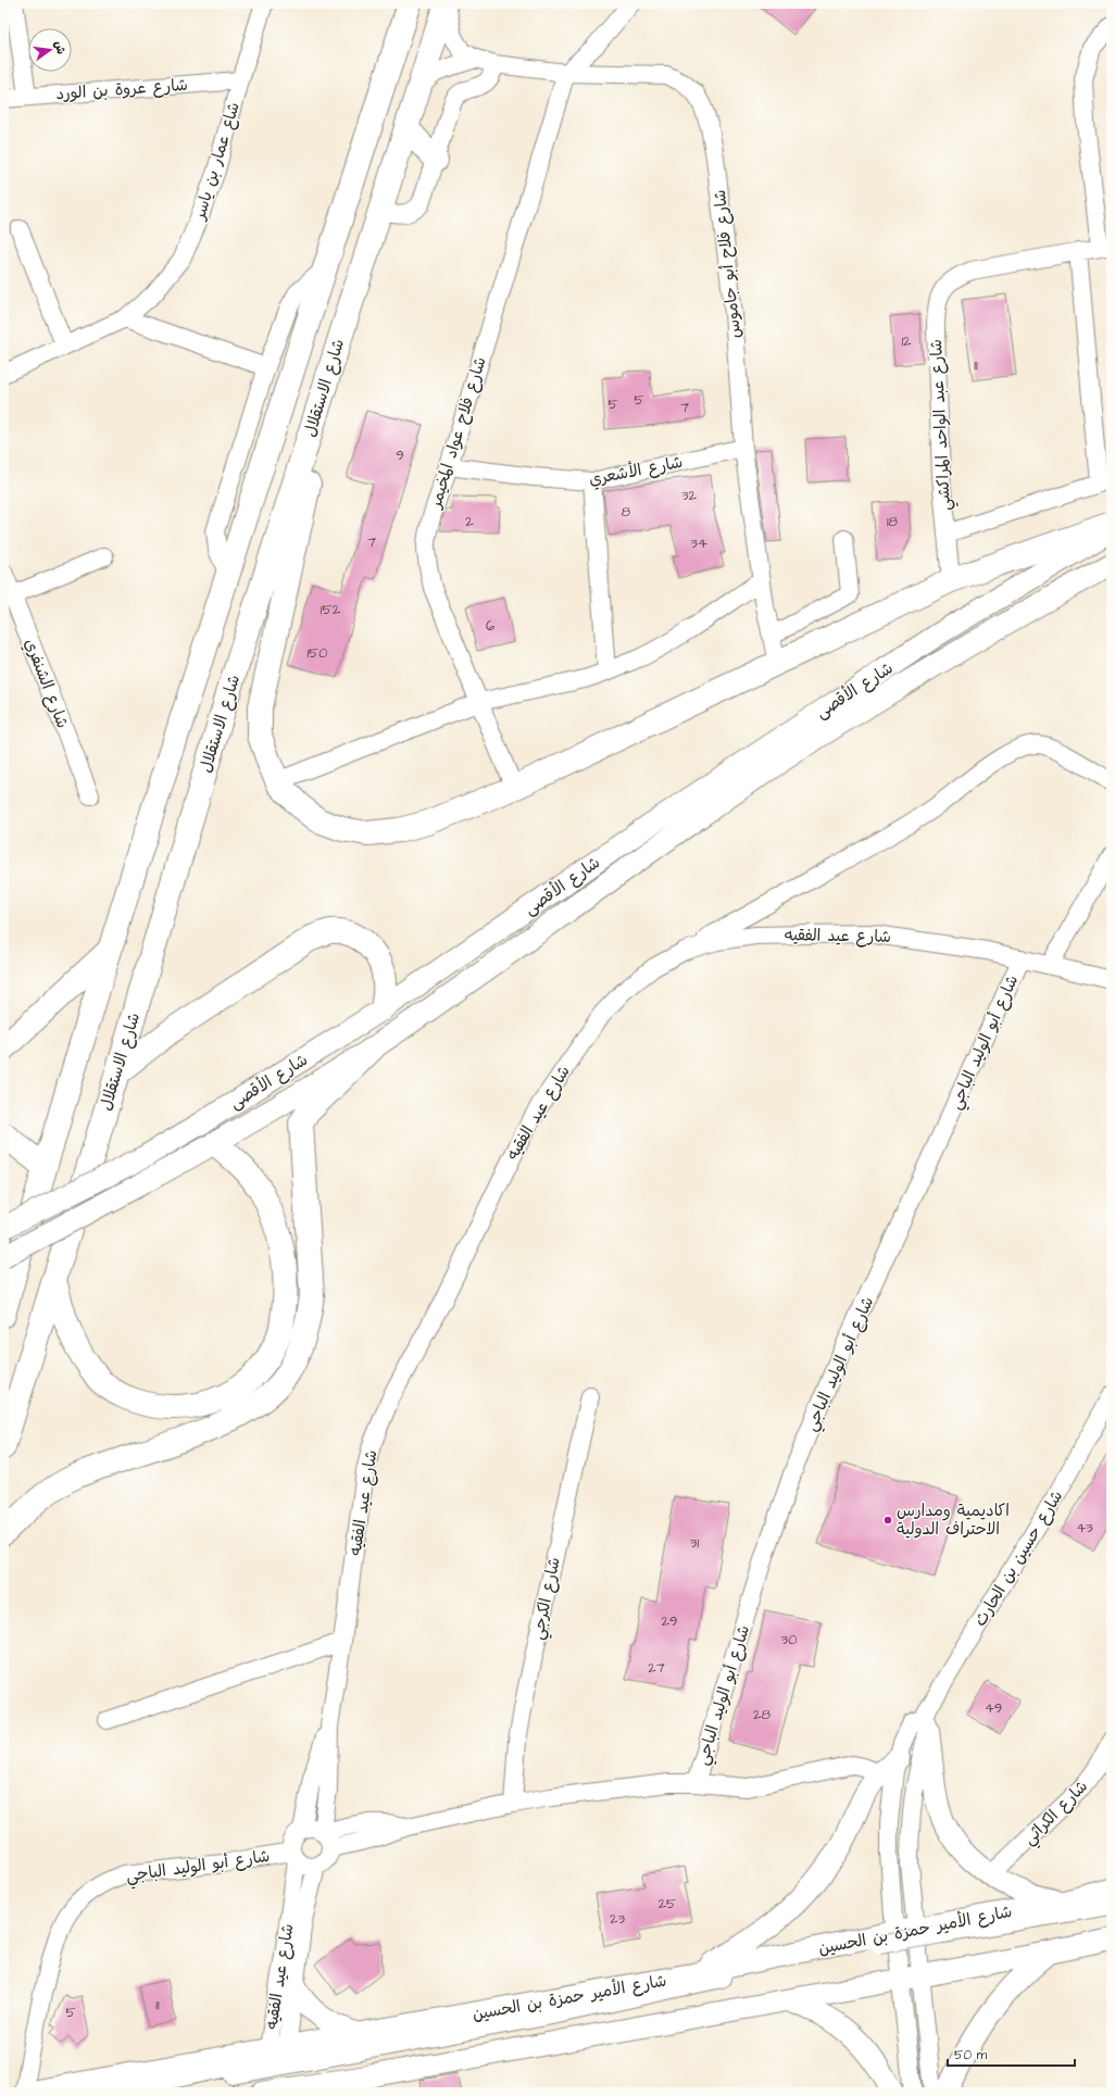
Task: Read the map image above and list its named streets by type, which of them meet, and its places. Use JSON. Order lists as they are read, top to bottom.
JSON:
{
  "streets": {
    "highway": ["شارع الاستقلال"],
    "main road": ["شارع الأقصى", "شارع الأمير حمزة بن الحسين"],
    "street": [
      "شارع عروة بن الورد",
      "شاع عمار بن ياسر",
      "شارع فلاح أبو جاموس",
      "شارع عبد الواحد المراكشي",
      "شارع فلاح عواد المخيمر",
      "شارع الأشعري",
      "شارع الشنفري",
      "شارع عيد الفقيه",
      "شارع أبو الوليد الباجي",
      "شارع حسين بن الحارث",
      "شارع الكرجي",
      "شارع الكراثي"
    ]
  },
  "crossings": [
    ["شارع عروة بن الورد", "شاع عمار بن ياسر"],
    ["شارع فلاح أبو جاموس", "شارع فلاح عواد المخيمر"],
    ["شارع فلاح أبو جاموس", "شارع الأشعري"],
    ["شارع فلاح عواد المخيمر", "شارع الأشعري"],
    ["شارع عيد الفقيه", "شارع أبو الوليد الباجي"],
    ["شارع عيد الفقيه", "شارع الأمير حمزة بن الحسين"],
    ["شارع أبو الوليد الباجي", "شارع الكرجي"],
    ["شارع أبو الوليد الباجي", "شارع الأمير حمزة بن الحسين"],
    ["شارع حسين بن الحارث", "شارع الأمير حمزة بن الحسين"]
  ],
  "places": ["اكاديمية ومدارس الاحتراف الدولية"],
  "house_numbers": [
    "12",
    "11",
    "5",
    "5",
    "7",
    "9",
    "32",
    "8",
    "2",
    "18",
    "7",
    "34",
    "152",
    "6",
    "150",
    "43",
    "31",
    "29",
    "30",
    "27",
    "49",
    "28",
    "25",
    "23",
    "11",
    "5"
  ],
  "scale_bar": "50 m",
  "north": "right"
}
